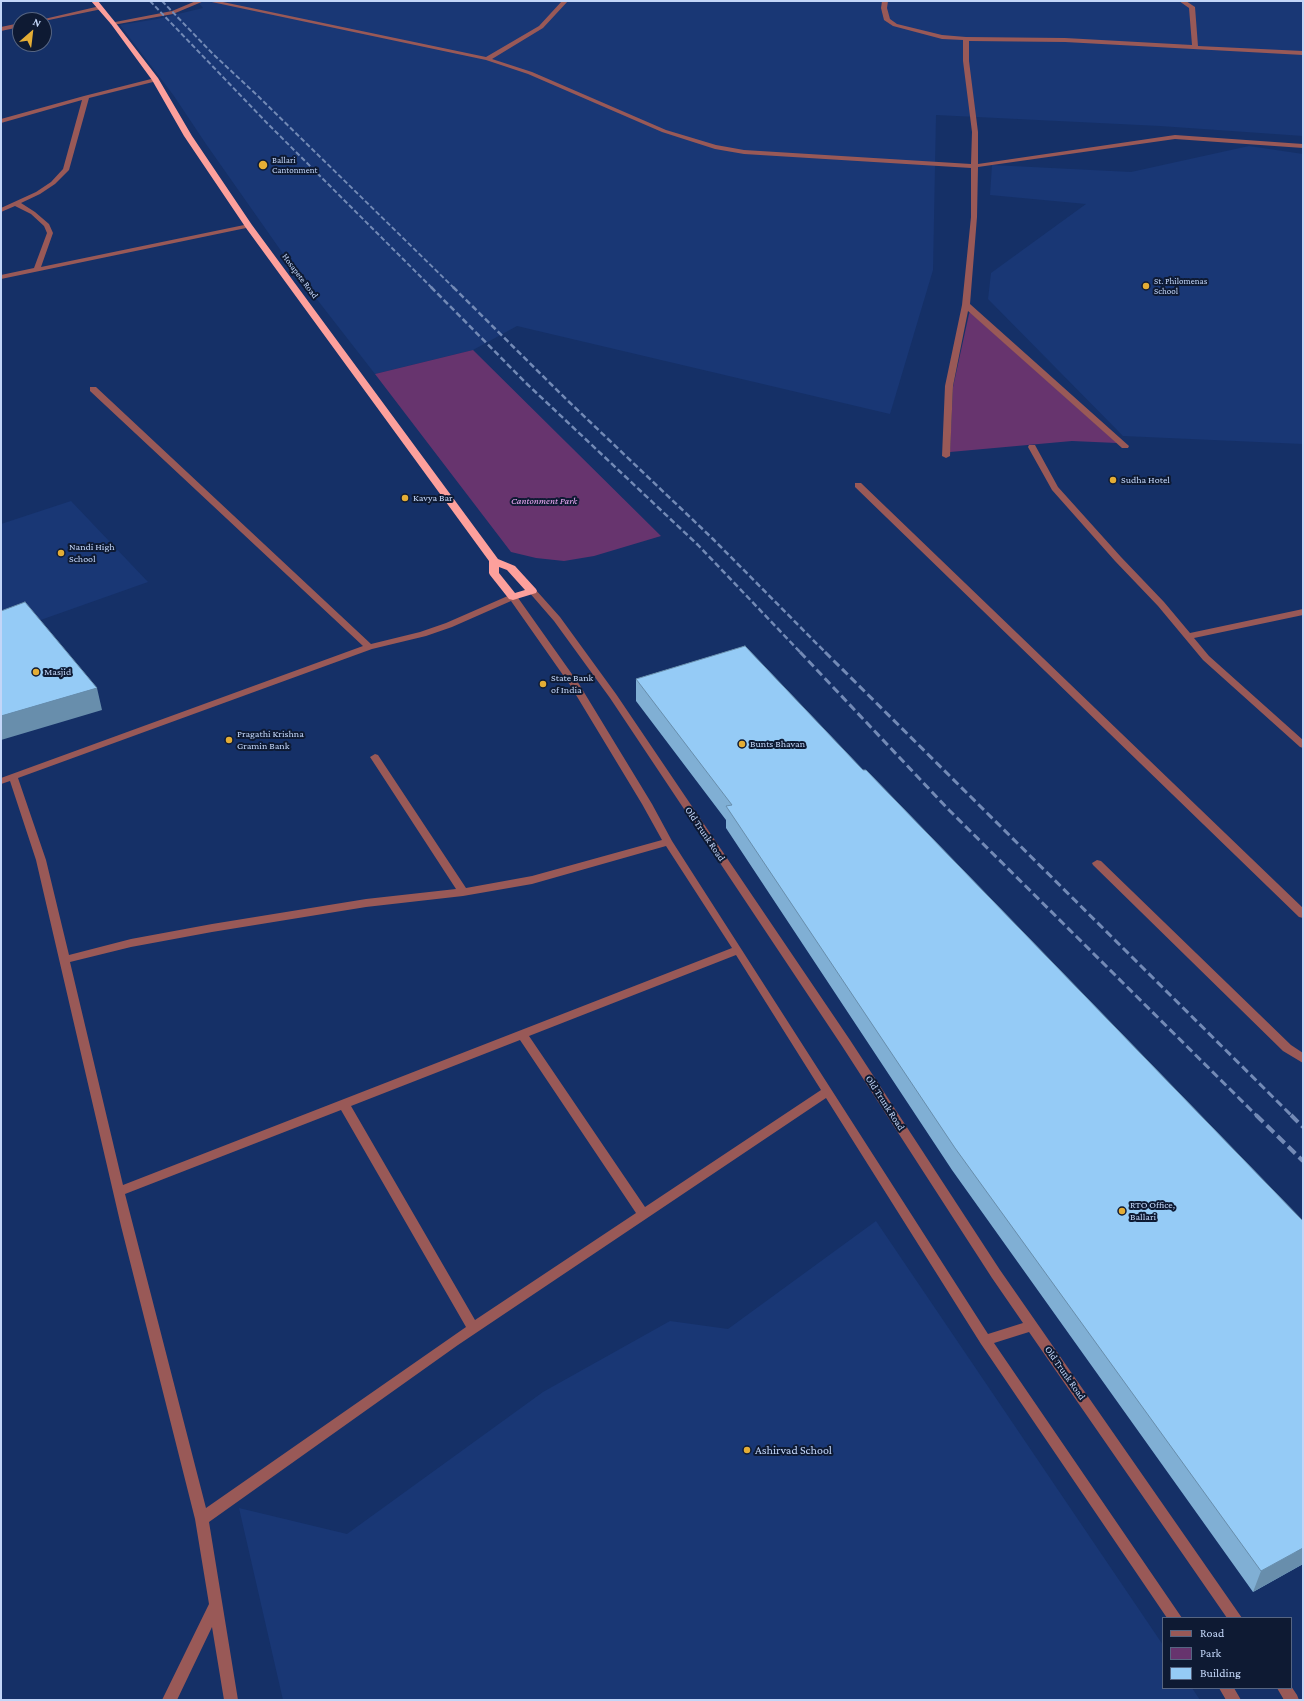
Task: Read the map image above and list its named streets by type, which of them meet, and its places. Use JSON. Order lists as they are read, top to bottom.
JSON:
{
  "streets": {
    "highway": ["Hosapete Road"],
    "street": ["Old Trunk Road"]
  },
  "crossings": [
    ["Hosapete Road", "Old Trunk Road"]
  ],
  "parks": ["Cantonment Park"],
  "places": [
    "Ballari Cantonment",
    "St. Philomenas School",
    "Sudha Hotel",
    "Kavya Bar",
    "Nandi High School",
    "Masjid",
    "State Bank of India",
    "Pragathi Krishna Gramin Bank",
    "Bunts Bhavan",
    "RTO Office, Ballari",
    "Ashirvad School"
  ],
  "legend": ["Road", "Park", "Building"],
  "north": "top right"
}
